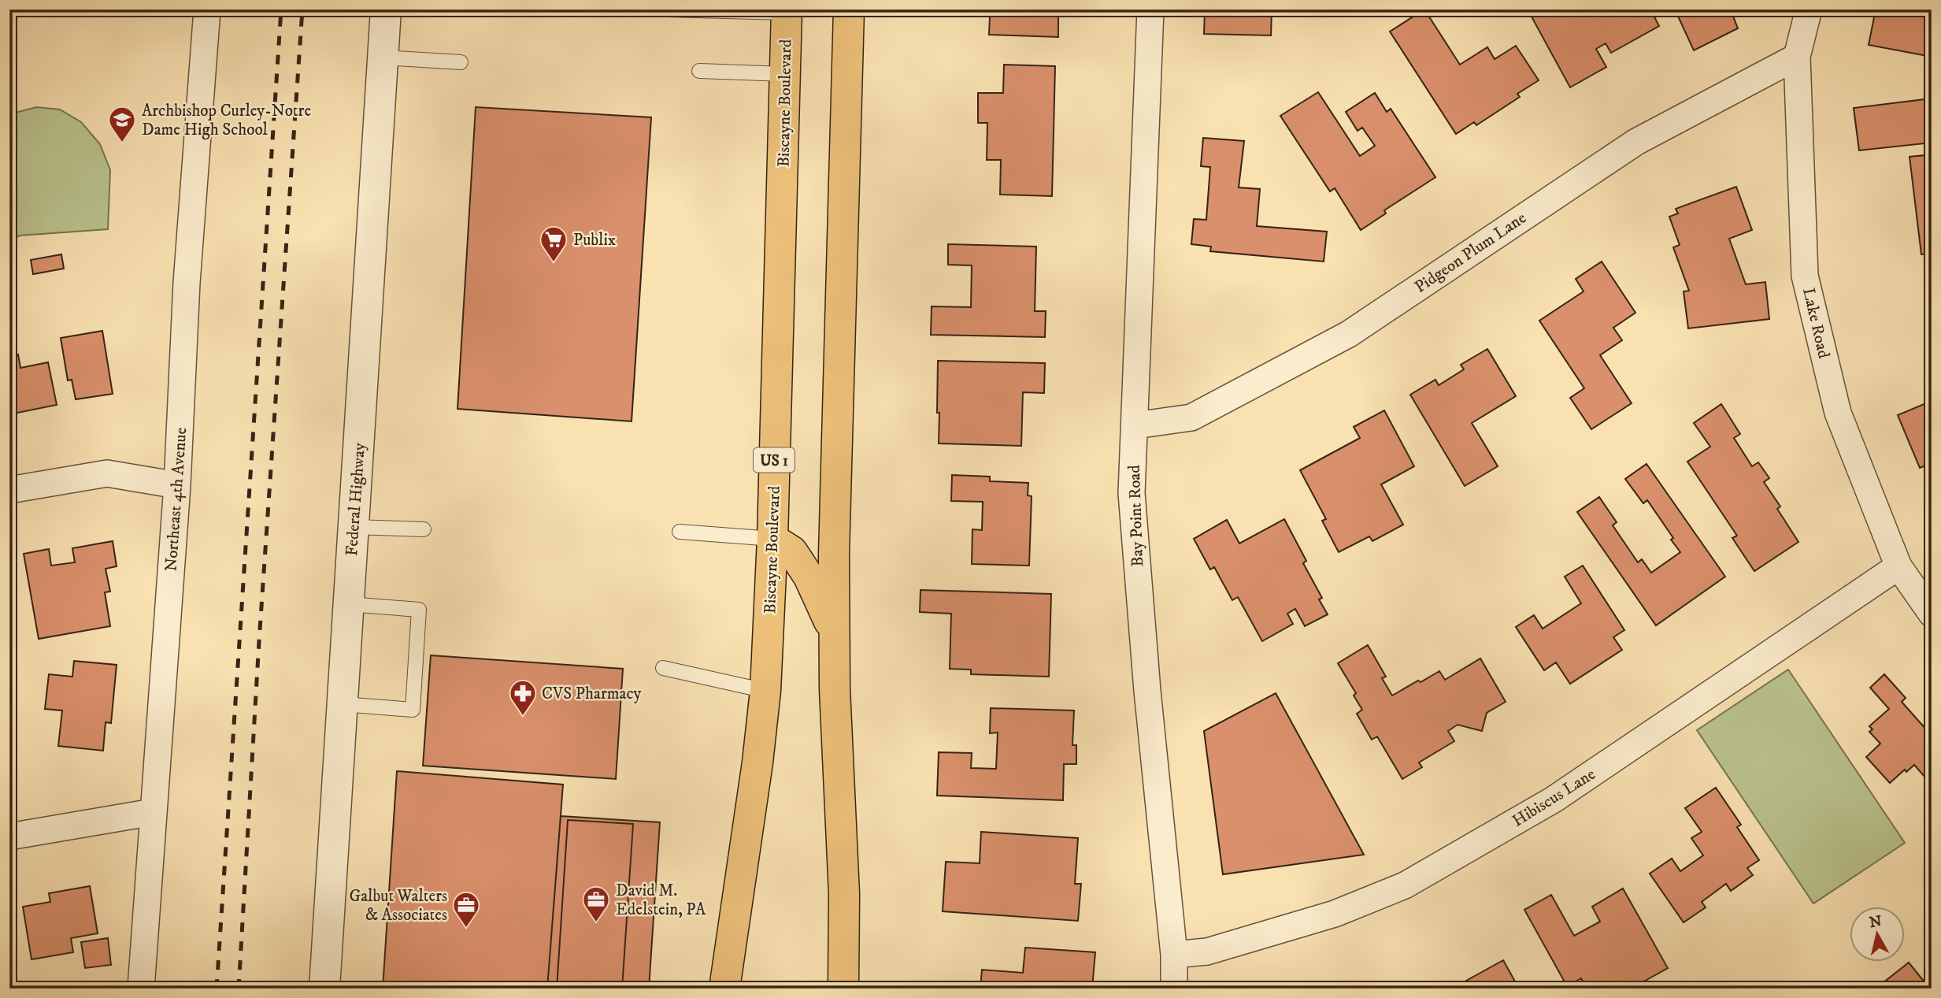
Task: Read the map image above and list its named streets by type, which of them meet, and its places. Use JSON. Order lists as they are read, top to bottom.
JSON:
{
  "streets": {
    "main road": ["Biscayne Boulevard", "US 1"],
    "street": [
      "Pidgeon Plum Lane",
      "Lake Road",
      "Northeast 4th Avenue",
      "Federal Highway",
      "Bay Point Road",
      "Hibiscus Lane"
    ]
  },
  "crossings": [
    ["Pidgeon Plum Lane", "Lake Road"],
    ["Pidgeon Plum Lane", "Bay Point Road"],
    ["Lake Road", "Hibiscus Lane"],
    ["Bay Point Road", "Hibiscus Lane"]
  ],
  "places": {
    "school or university": ["Archbishop Curley-Notre Dame High School"],
    "supermarket": ["Publix"],
    "pharmacy": ["CVS Pharmacy"],
    "office": ["David M. Edelstein, PA", "Galbut Walters & Associates"]
  },
  "north": "top"
}
